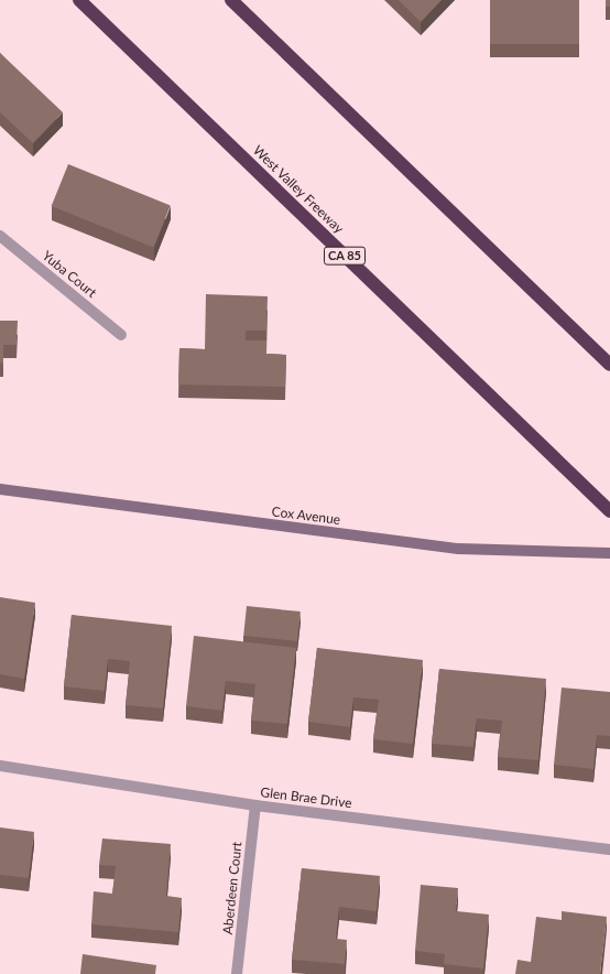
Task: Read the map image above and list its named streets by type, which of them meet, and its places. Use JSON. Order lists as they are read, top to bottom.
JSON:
{
  "streets": {
    "highway": ["West Valley Freeway", "CA 85"],
    "main road": ["Cox Avenue"],
    "street": ["Yuba Court", "Glen Brae Drive", "Aberdeen Court"]
  },
  "crossings": [
    ["Glen Brae Drive", "Aberdeen Court"]
  ]
}
